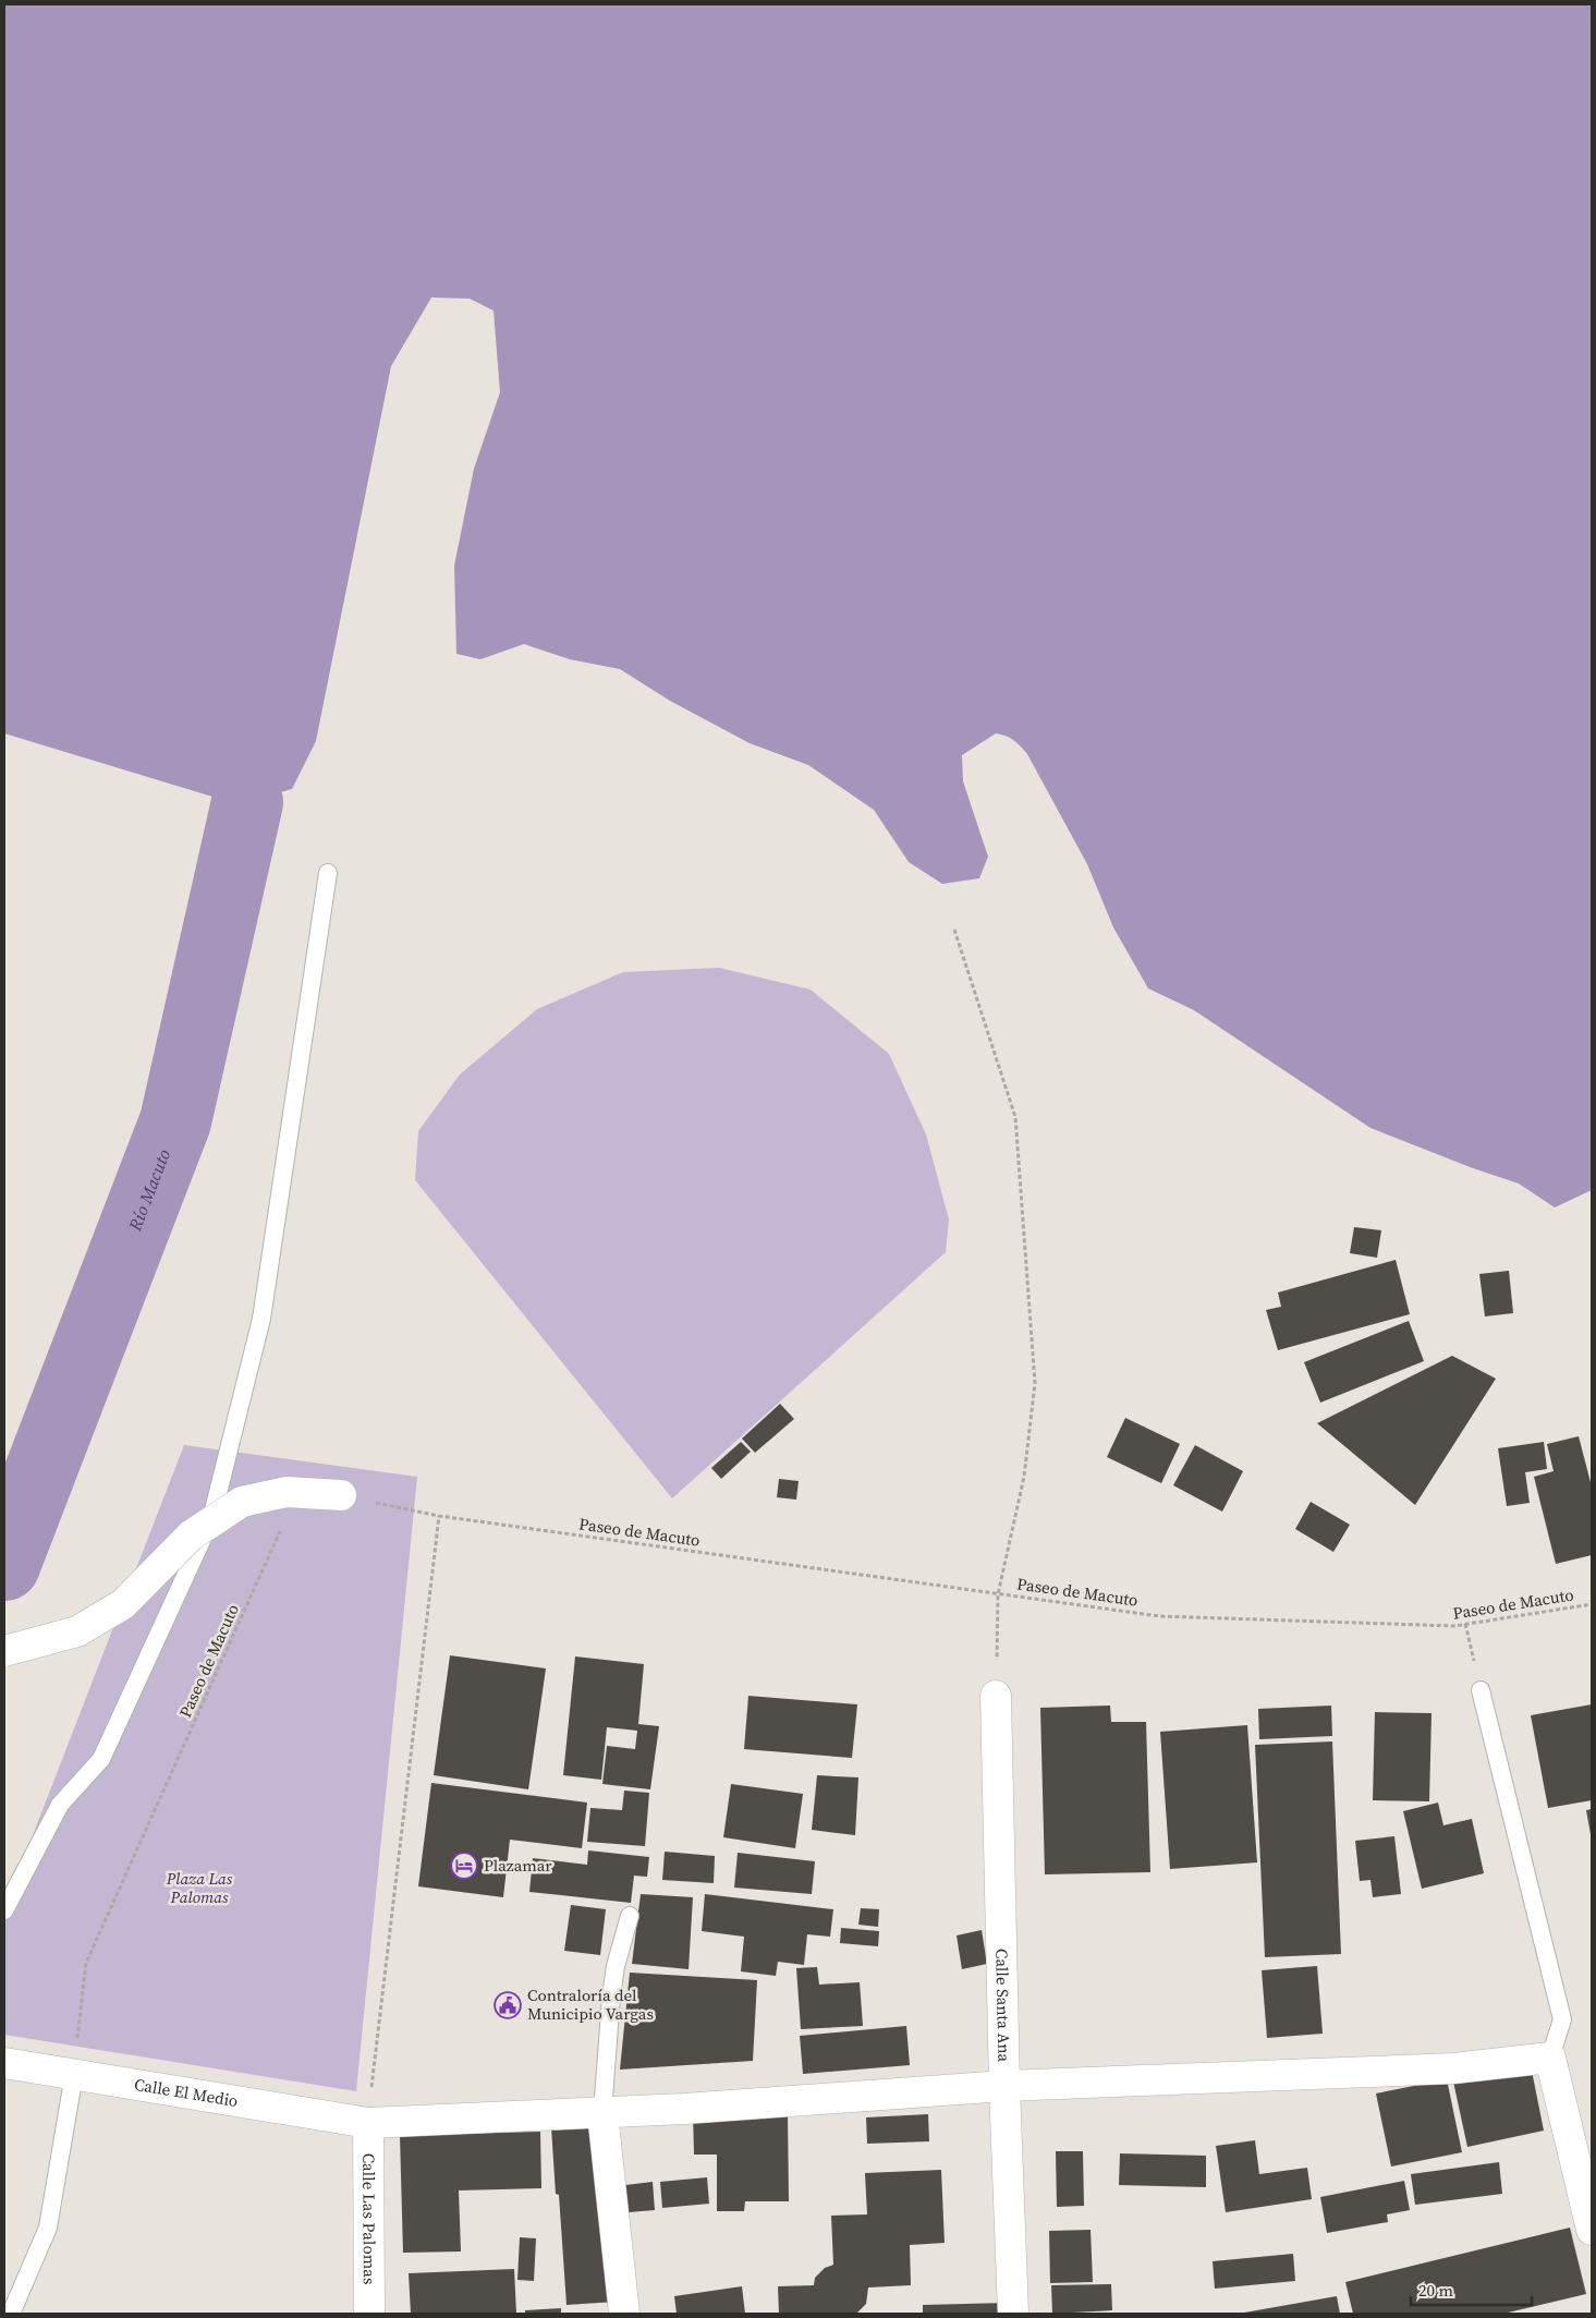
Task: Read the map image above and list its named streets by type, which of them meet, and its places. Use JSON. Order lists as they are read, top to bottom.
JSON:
{
  "streets": {
    "street": ["Calle Santa Ana", "Calle El Medio", "Calle Las Palomas"],
    "path": ["Paseo de Macuto"]
  },
  "crossings": [
    ["Paseo de Macuto", "Calle El Medio"],
    ["Calle Santa Ana", "Calle El Medio"],
    ["Calle El Medio", "Calle Las Palomas"]
  ],
  "water": ["Río Macuto"],
  "parks": ["Plaza Las Palomas"],
  "places": {
    "hotel": ["Plazamar"],
    "public building": ["Contraloría del Municipio Vargas"]
  },
  "scale_bar": "20 m"
}
